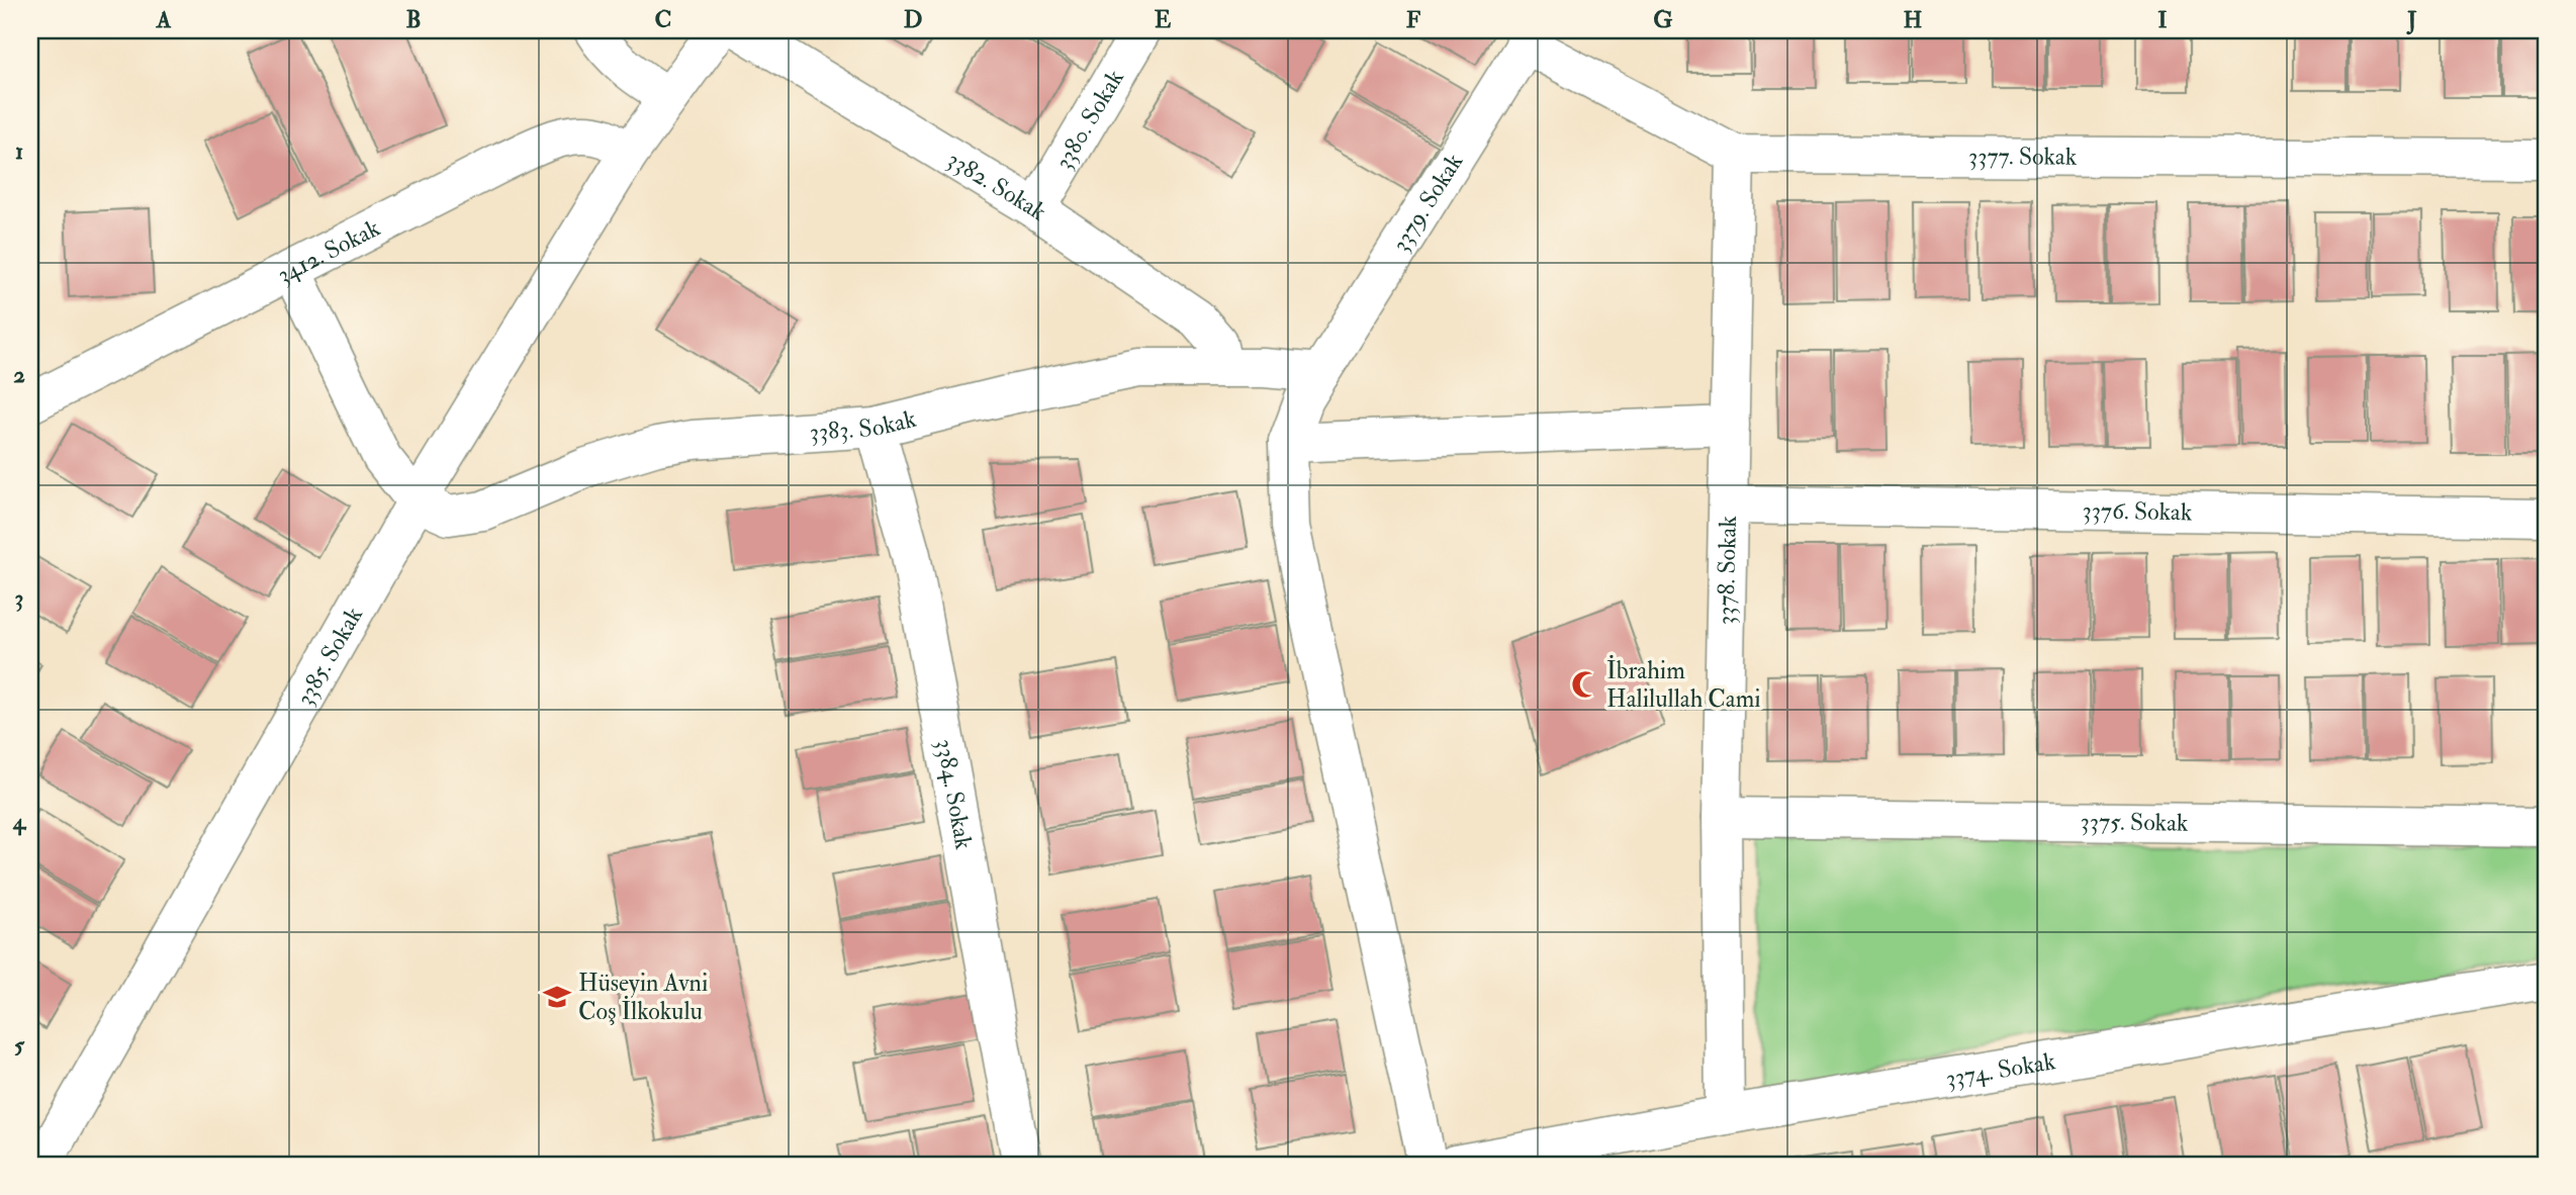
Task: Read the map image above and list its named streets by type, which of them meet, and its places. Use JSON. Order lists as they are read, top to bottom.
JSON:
{
  "streets": {
    "street": [
      "3380. Sokak",
      "3377. Sokak",
      "3382. Sokak",
      "3379. Sokak",
      "3412. Sokak",
      "3383. Sokak",
      "3376. Sokak",
      "3378. Sokak",
      "3385. Sokak",
      "3384. Sokak",
      "3375. Sokak",
      "3374. Sokak"
    ]
  },
  "crossings": [
    ["3380. Sokak", "3382. Sokak"],
    ["3377. Sokak", "3379. Sokak"],
    ["3377. Sokak", "3378. Sokak"],
    ["3382. Sokak", "3383. Sokak"],
    ["3379. Sokak", "3383. Sokak"],
    ["3412. Sokak", "3385. Sokak"],
    ["3383. Sokak", "3385. Sokak"],
    ["3383. Sokak", "3384. Sokak"],
    ["3376. Sokak", "3378. Sokak"],
    ["3378. Sokak", "3375. Sokak"],
    ["3378. Sokak", "3374. Sokak"]
  ],
  "places": {
    "mosque": ["İbrahim Halilullah Cami"],
    "school or university": ["Hüseyin Avni Coş İlkokulu"]
  },
  "grid": {
    "columns": [
      "A",
      "B",
      "C",
      "D",
      "E",
      "F",
      "G",
      "H",
      "I",
      "J"
    ],
    "rows": [
      "1",
      "2",
      "3",
      "4",
      "5"
    ]
  }
}
